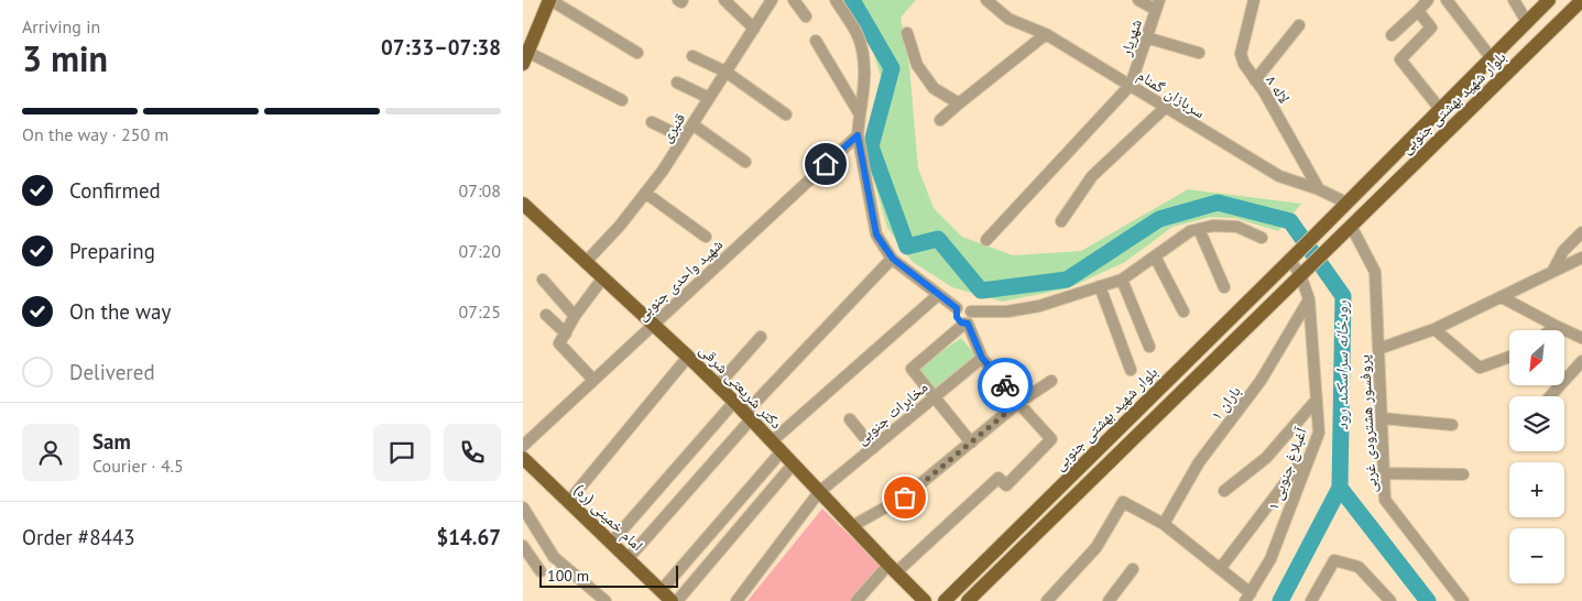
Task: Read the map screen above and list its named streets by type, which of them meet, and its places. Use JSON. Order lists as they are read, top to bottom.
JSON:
{
  "streets": {
    "main road": ["بلوار شهید بهشتی جنوبی", "دکتر شریعتی شرقی", "امام خمینی (ره)"],
    "street": [
      "شهریار",
      "لاله ۸",
      "سربازان گمنام",
      "قنبری",
      "شهید واحدی جنوبی",
      "باران ۱",
      "مخابرات جنوبی",
      "پروفسور هشترودی غربی",
      "آغبلاغ جنوبی ۱"
    ]
  },
  "crossings": [
    ["شهریار", "سربازان گمنام"],
    ["لاله ۸", "سربازان گمنام"],
    ["سربازان گمنام", "بلوار شهید بهشتی جنوبی"],
    ["بلوار شهید بهشتی جنوبی", "پروفسور هشترودی غربی"],
    ["بلوار شهید بهشتی جنوبی", "آغبلاغ جنوبی ۱"],
    ["قنبری", "دکتر شریعتی شرقی"],
    ["شهید واحدی جنوبی", "دکتر شریعتی شرقی"],
    ["دکتر شریعتی شرقی", "مخابرات جنوبی"],
    ["باران ۱", "آغبلاغ جنوبی ۱"]
  ],
  "water": ["رودخانه سراسکند رود"],
  "scale_bar": "100 m",
  "north": "bottom left",
  "page": {
    "heading": ["3 min", "Arriving in", "07:33–07:38"],
    "panel": [
      "Sam",
      "Courier · 4.5",
      "Order #8443",
      "$14.67"
    ],
    "bar": "On the way · 250 m",
    "list": [
      ["Confirmed", "07:08"],
      ["Preparing", "07:20"],
      ["On the way", "07:25"],
      "Delivered"
    ],
    "map_buttons": ["+", "−"],
    "scale": "100 m"
  }
}
